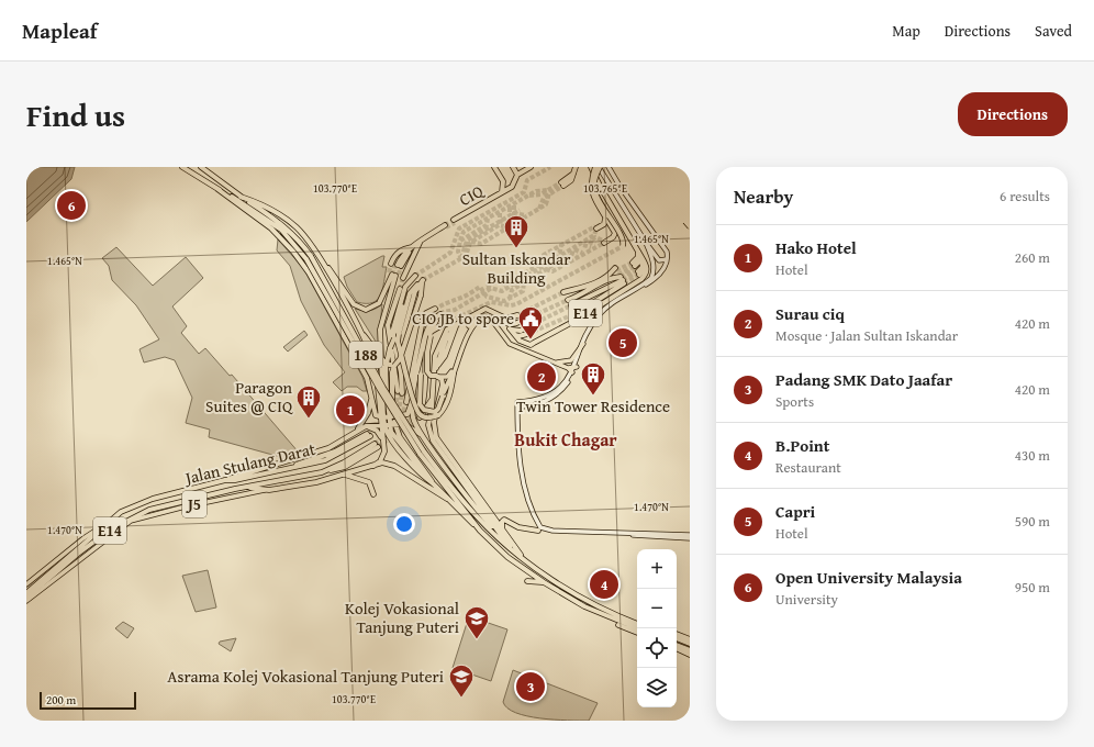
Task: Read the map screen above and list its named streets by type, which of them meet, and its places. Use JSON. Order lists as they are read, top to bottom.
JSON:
{
  "streets": {
    "highway": [
      "CIQ",
      "E14",
      "188",
      "Jalan Stulang Darat",
      "J5"
    ]
  },
  "crossings": [
    ["E14", "Jalan Stulang Darat"],
    ["Jalan Stulang Darat", "J5"]
  ],
  "districts": ["Bukit Chagar"],
  "places": {
    "building": ["Sultan Iskandar Building", "Twin Tower Residence", "Paragon Suites @ CIQ"],
    "public building": ["CIO JB to spore"],
    "school or university": ["Kolej Vokasional Tanjung Puteri", "Asrama Kolej Vokasional Tanjung Puteri"]
  },
  "scale_bar": "200 m",
  "page": {
    "header": "Mapleaf",
    "nav": ["Map", "Directions", "Saved"],
    "title": "Find us",
    "buttons": "Directions",
    "heading": ["Nearby", "6 results"],
    "pins": [
      "6",
      "5",
      "2",
      "1",
      "4",
      "3"
    ],
    "list": [
      {
        "mark": "1",
        "name": "Hako Hotel",
        "note": "Hotel",
        "value": "260 m"
      },
      {
        "mark": "2",
        "name": "Surau ciq",
        "note": "Mosque · Jalan Sultan Iskandar",
        "value": "420 m"
      },
      {
        "mark": "3",
        "name": "Padang SMK Dato Jaafar",
        "note": "Sports",
        "value": "420 m"
      },
      {
        "mark": "4",
        "name": "B.Point",
        "note": "Restaurant",
        "value": "430 m"
      },
      {
        "mark": "5",
        "name": "Capri",
        "note": "Hotel",
        "value": "590 m"
      },
      {
        "mark": "6",
        "name": "Open University Malaysia",
        "note": "University",
        "value": "950 m"
      }
    ],
    "map_buttons": ["+", "−"],
    "scale": "200 m"
  },
  "coordinates": [
    "103.770°E",
    "103.765°E",
    "1.465°N",
    "1.470°N"
  ]
}
